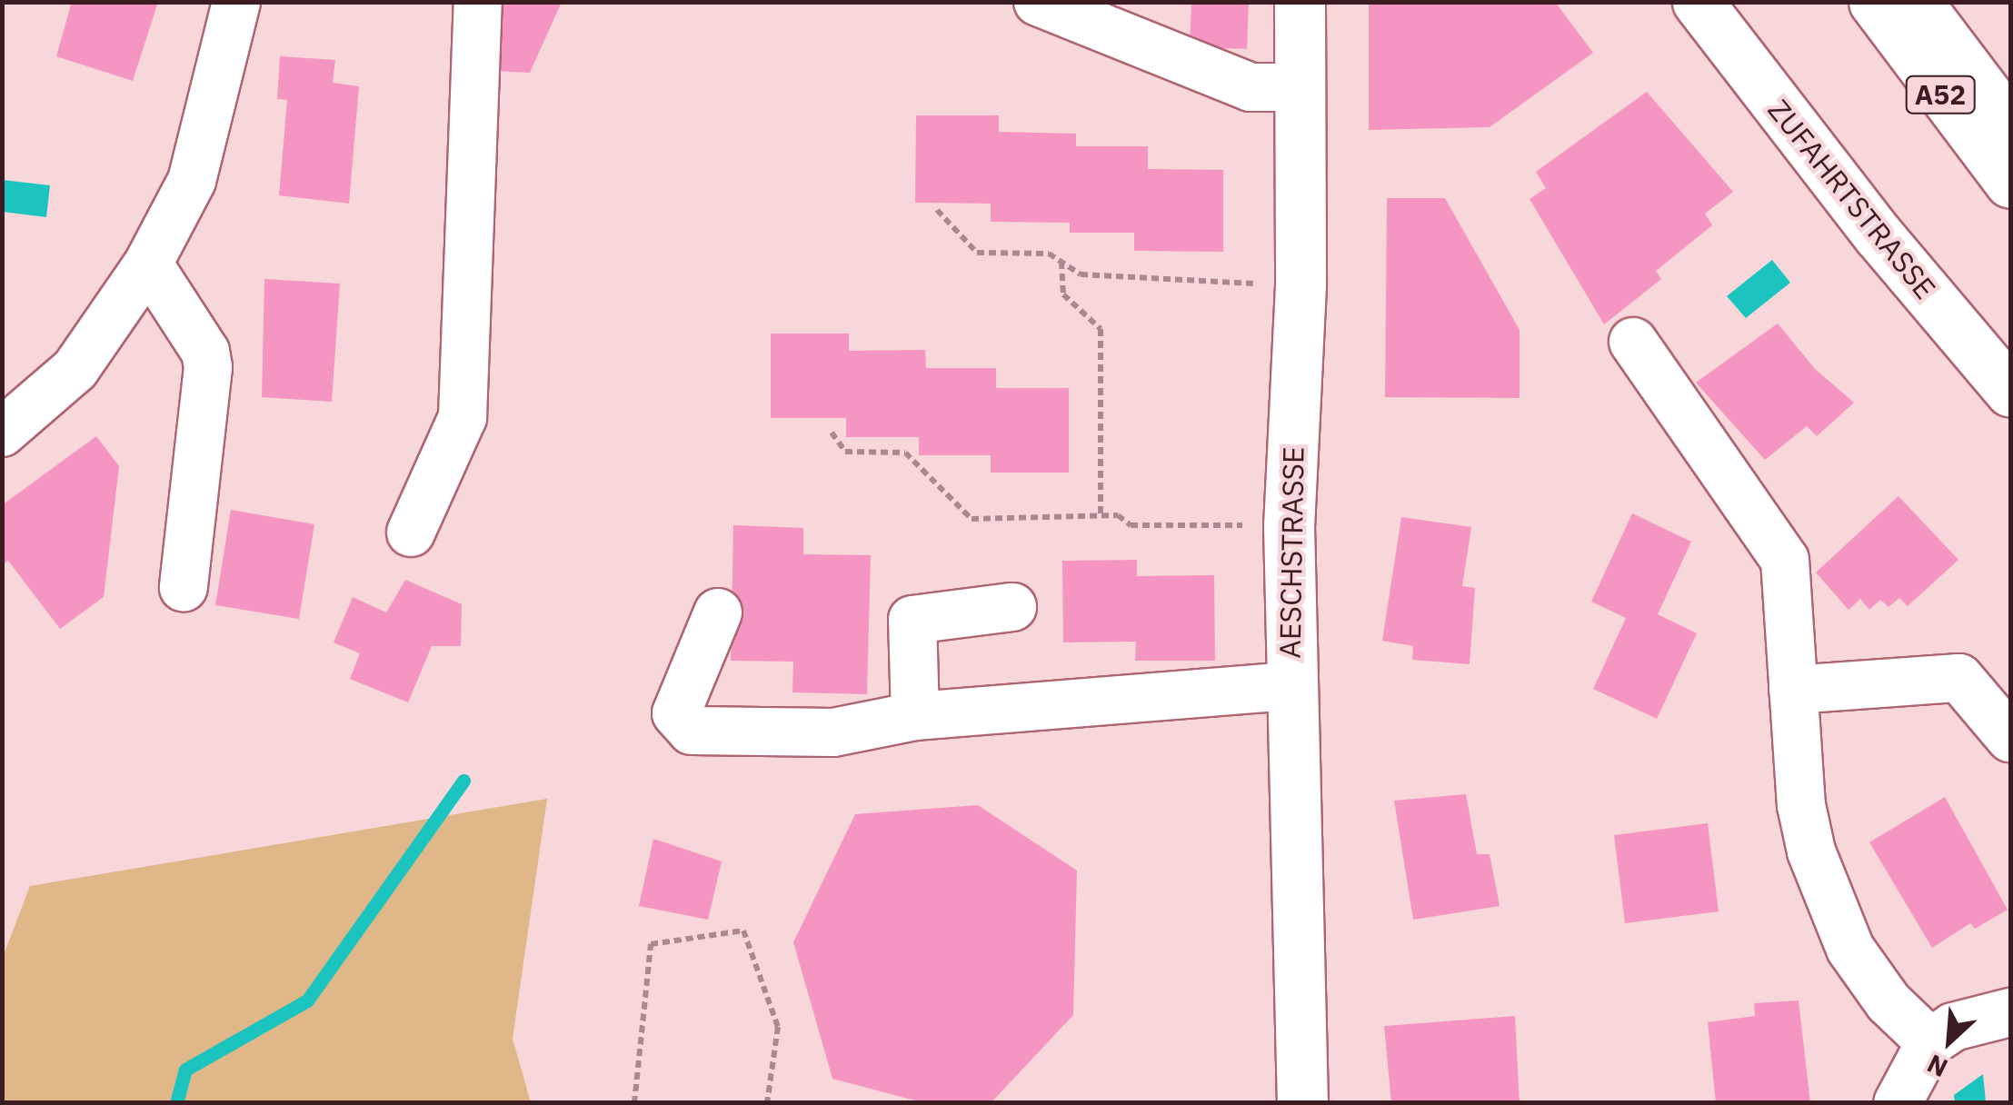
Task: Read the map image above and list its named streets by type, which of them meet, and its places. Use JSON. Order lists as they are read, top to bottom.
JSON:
{
  "streets": {
    "main road": ["A52", "ZUFAHRTSTRASSE", "AESCHSTRASSE"]
  },
  "north": "bottom left"
}
